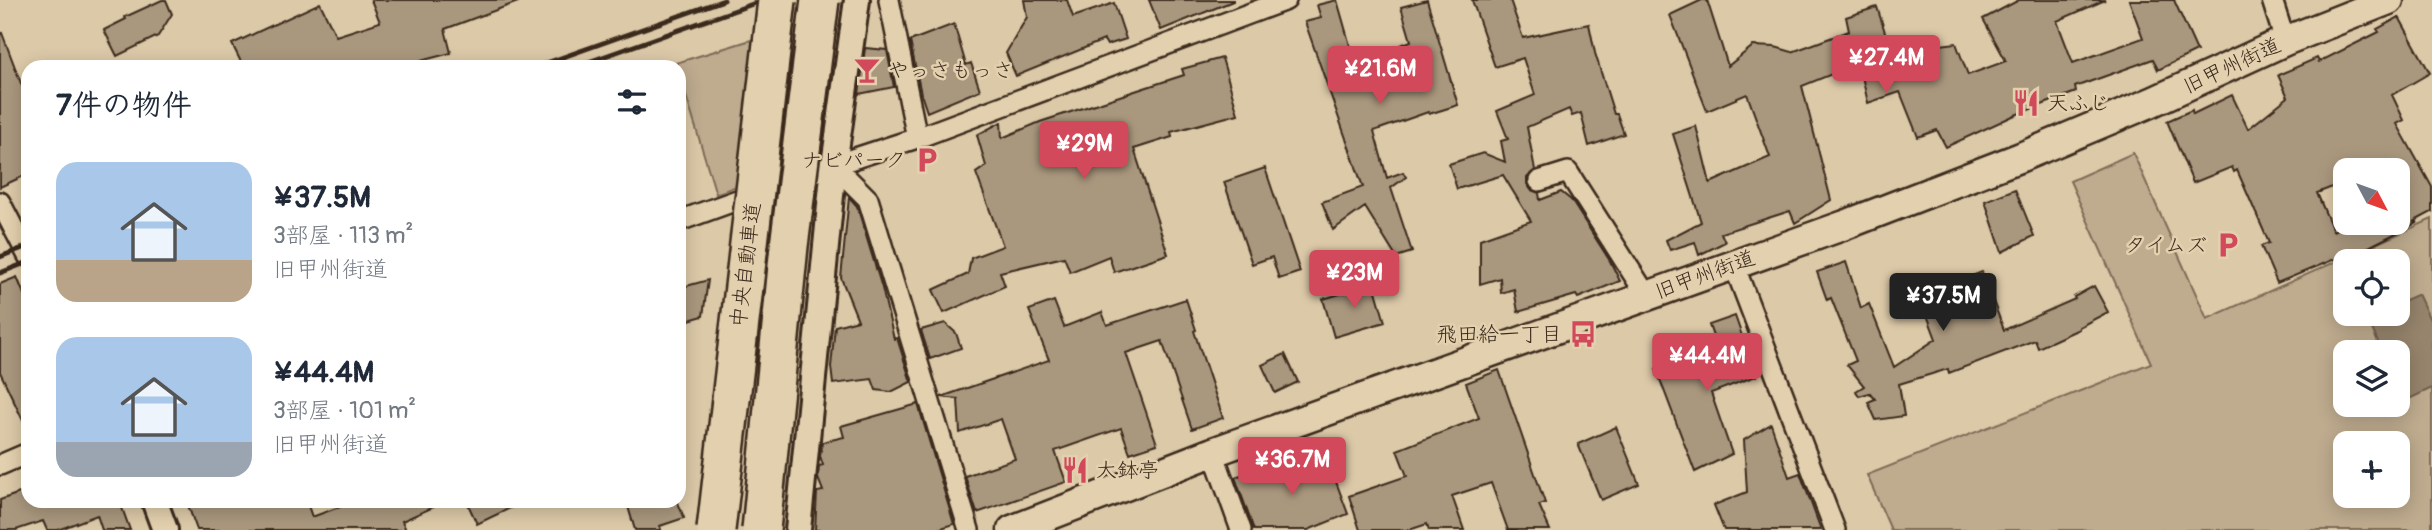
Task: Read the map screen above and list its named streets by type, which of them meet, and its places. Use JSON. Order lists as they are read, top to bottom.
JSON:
{
  "streets": {
    "highway": ["中央自動車道"],
    "main road": ["旧甲州街道"]
  },
  "places": {
    "bar": ["やっさもっさ"],
    "restaurant": ["天ふじ", "大鉢亭"],
    "parking": ["ナビパーク", "タイムズ"],
    "bus stop": ["飛田給一丁目"]
  },
  "north": "bottom right",
  "page": {
    "price": [
      "¥27.4M",
      "¥21.6M",
      "¥29M",
      "¥23M",
      "¥37.5M",
      "¥44.4M",
      "¥36.7M"
    ],
    "heading": "7件の物件",
    "list": [
      {
        "name": "¥37.5M",
        "note": "3部屋 · 113 m² · 旧甲州街道"
      },
      {
        "name": "¥44.4M",
        "note": "3部屋 · 101 m² · 旧甲州街道"
      }
    ],
    "map_buttons": "+"
  }
}
